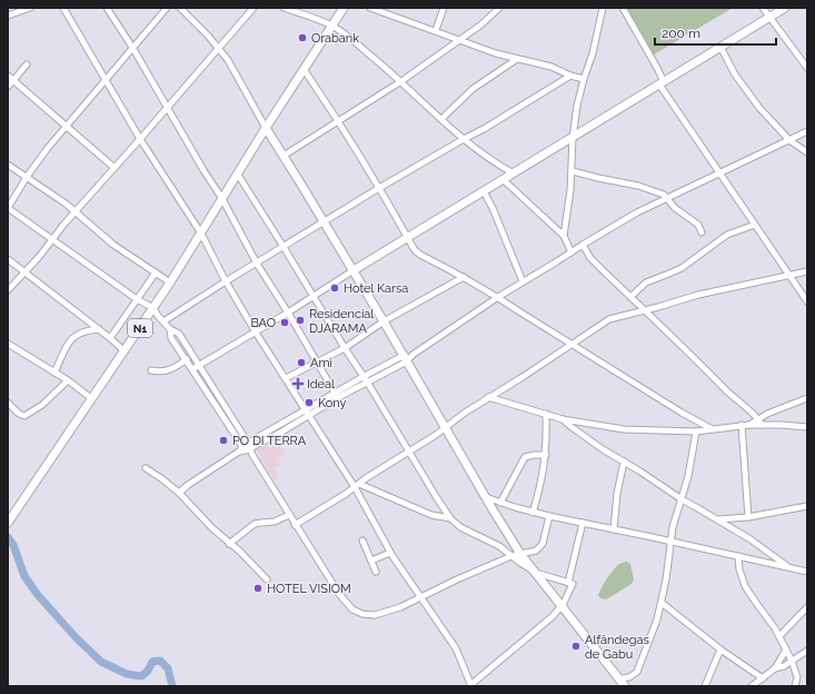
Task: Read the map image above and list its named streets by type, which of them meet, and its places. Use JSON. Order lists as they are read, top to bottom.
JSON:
{
  "streets": {
    "main road": ["N1"]
  },
  "places": {
    "other": [
      "Orabank",
      "Hotel Karsa",
      "Residencial DJARAMA",
      "BAO",
      "Ami",
      "Kony",
      "PO DI TERRA",
      "HOTEL VISIOM",
      "Alfândegas de Gabu"
    ],
    "health": ["Ideal"]
  },
  "scale_bar": "200 m"
}
